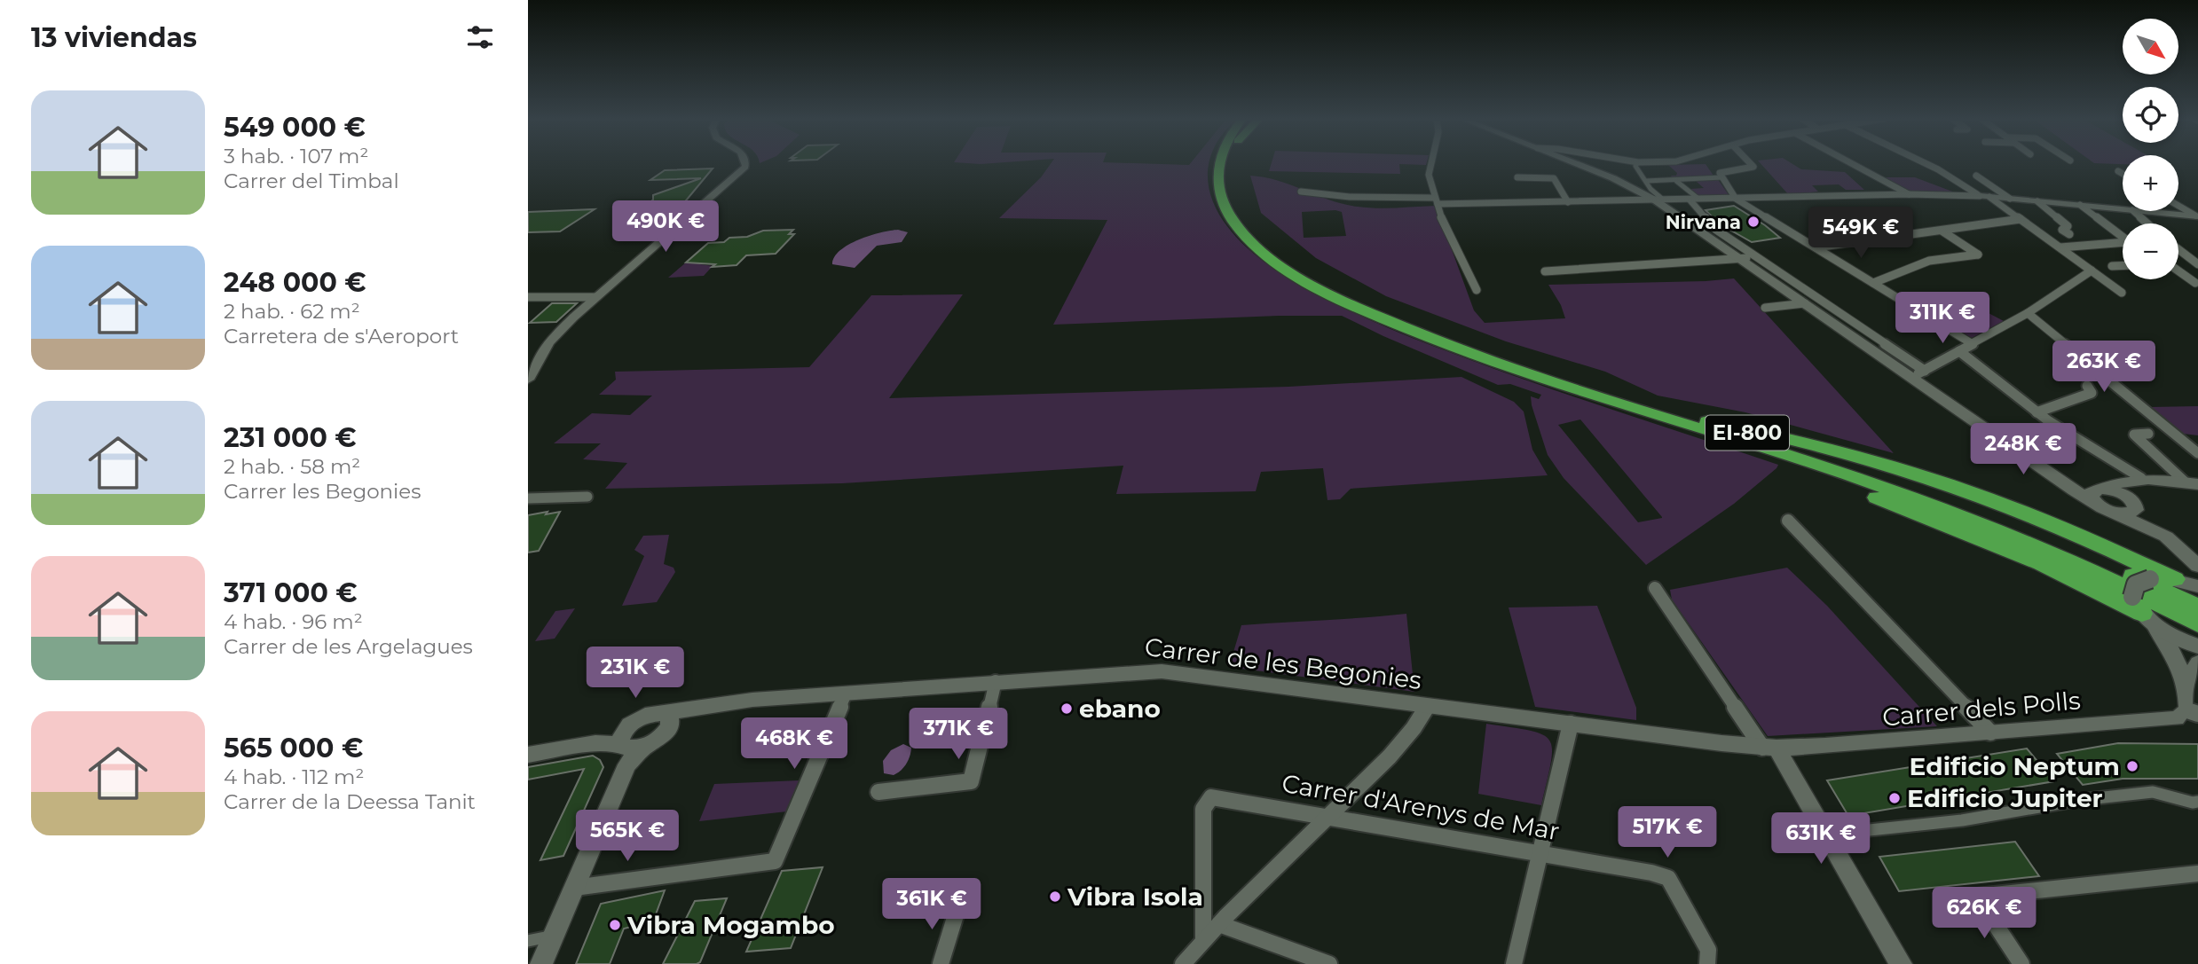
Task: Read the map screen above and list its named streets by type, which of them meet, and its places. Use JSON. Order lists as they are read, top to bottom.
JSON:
{
  "streets": {
    "highway": ["EI-800"],
    "street": ["Carrer de les Begonies", "Carrer dels Polls", "Carrer d'Arenys de Mar"]
  },
  "crossings": [
    ["Carrer de les Begonies", "Carrer dels Polls"]
  ],
  "places": [
    "Nirvana",
    "ebano",
    "Edificio Neptum",
    "Edificio Jupiter",
    "Vibra Isola",
    "Vibra Mogambo"
  ],
  "north": "bottom right",
  "page": {
    "heading": "13 viviendas",
    "map_buttons": ["+", "−"],
    "list": [
      {
        "name": "549 000 €",
        "note": "3 hab. · 107 m² · Carrer del Timbal"
      },
      {
        "name": "248 000 €",
        "note": "2 hab. · 62 m² · Carretera de s'Aeroport"
      },
      {
        "name": "231 000 €",
        "note": "2 hab. · 58 m² · Carrer les Begonies"
      },
      {
        "name": "371 000 €",
        "note": "4 hab. · 96 m² · Carrer de les Argelagues"
      },
      {
        "name": "565 000 €",
        "note": "4 hab. · 112 m² · Carrer de la Deessa Tanit"
      }
    ],
    "price": [
      "490K €",
      "549K €",
      "311K €",
      "263K €",
      "248K €",
      "231K €",
      "371K €",
      "468K €",
      "517K €",
      "565K €",
      "631K €",
      "361K €",
      "626K €"
    ]
  }
}
